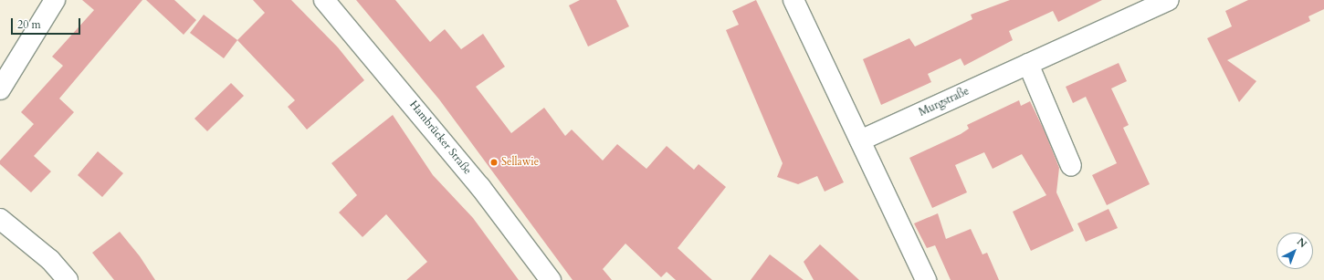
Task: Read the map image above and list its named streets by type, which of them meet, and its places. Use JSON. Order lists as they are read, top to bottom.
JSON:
{
  "streets": {
    "street": ["Murgstraße", "Hambrücker Straße"]
  },
  "places": ["Sellawie"],
  "scale_bar": "20 m",
  "north": "top right"
}
